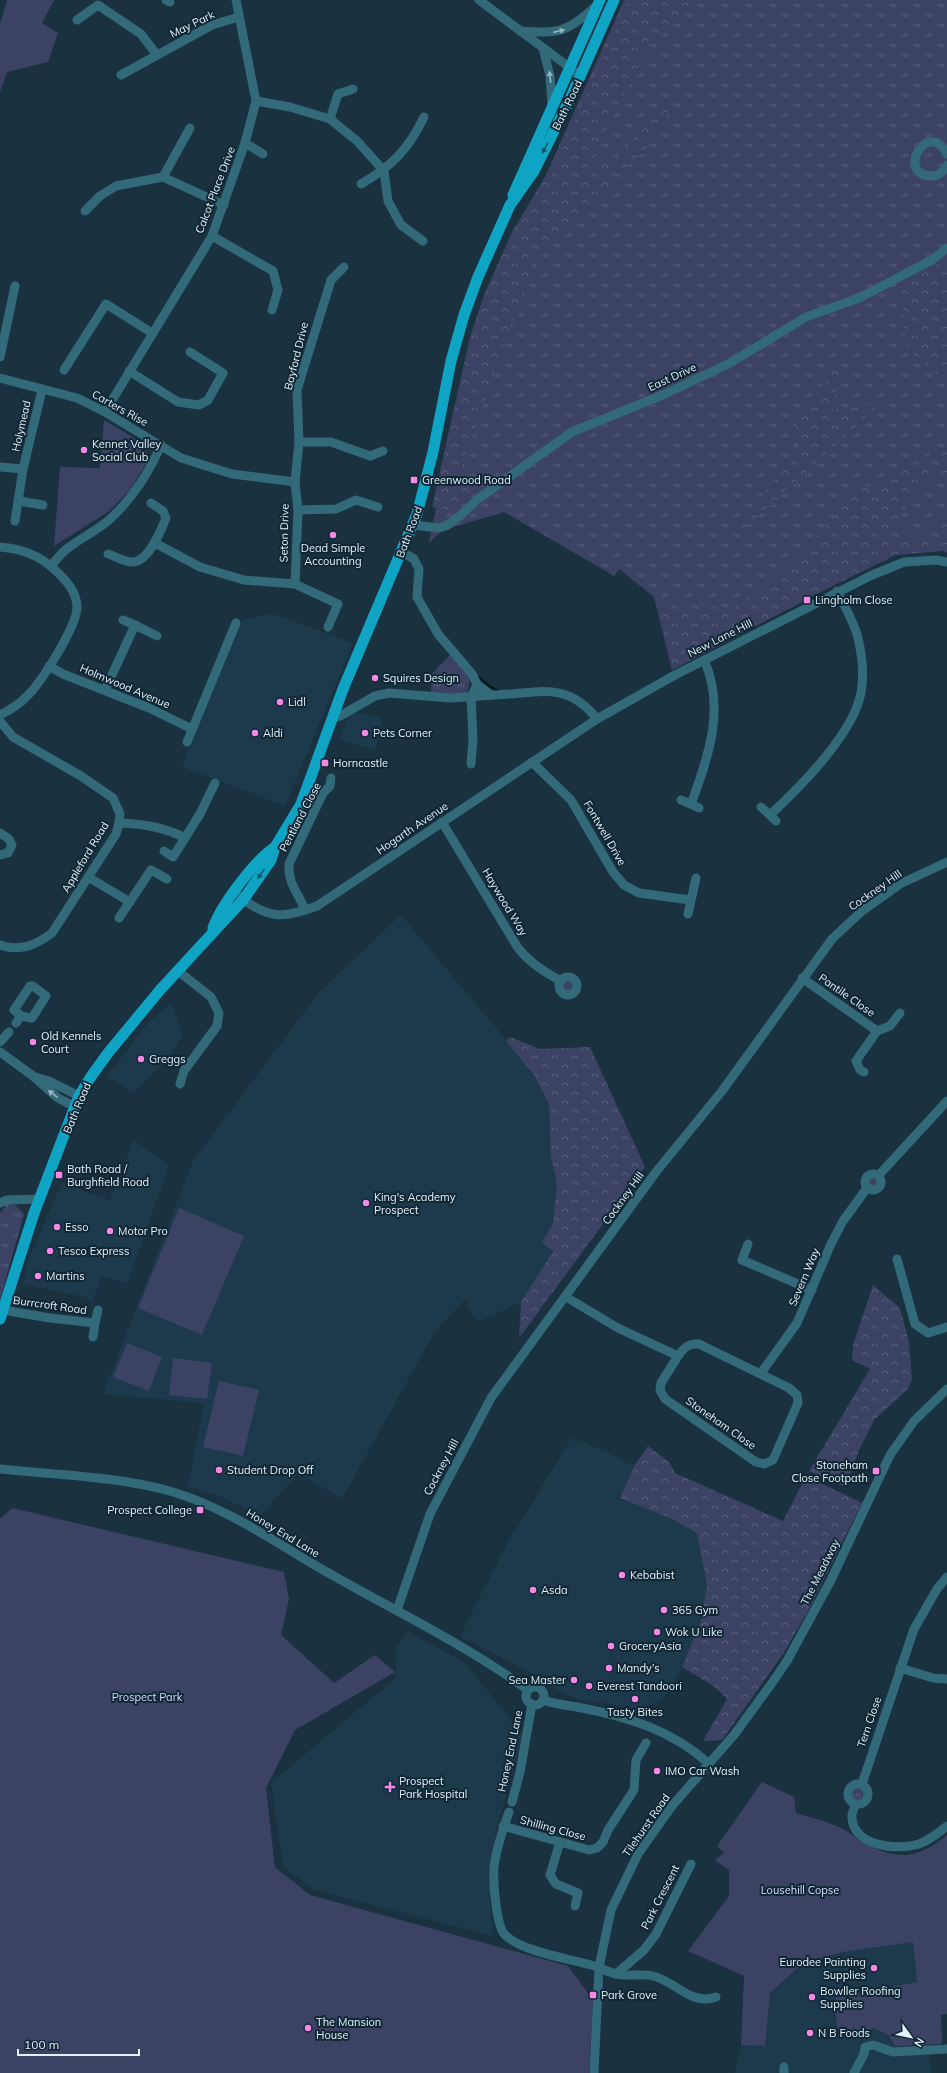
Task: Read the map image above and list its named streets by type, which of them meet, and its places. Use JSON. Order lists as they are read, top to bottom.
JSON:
{
  "streets": {
    "main road": ["Bath Road"],
    "street": [
      "May Park",
      "Calcot Place Drive",
      "Bayford Drive",
      "East Drive",
      "Carters Rise",
      "Holymead",
      "Seton Drive",
      "New Lane Hill",
      "Holmwood Avenue",
      "Pentland Close",
      "Hogarth Avenue",
      "Fontwell Drive",
      "Appleford Road",
      "Cockney Hill",
      "Haywood Way",
      "Pantile Close",
      "Severn Way",
      "Burrcroft Road",
      "Stoneham Close",
      "Honey End Lane",
      "The Meadway",
      "Tern Close",
      "Tilehurst Road",
      "Shilling Close",
      "Park Crescent"
    ]
  },
  "crossings": [
    ["May Park", "Calcot Place Drive"],
    ["Bath Road", "East Drive"],
    ["Bath Road", "Hogarth Avenue"],
    ["Bath Road", "Burrcroft Road"],
    ["Calcot Place Drive", "Carters Rise"],
    ["Bayford Drive", "Carters Rise"],
    ["Bayford Drive", "Seton Drive"],
    ["Carters Rise", "Holymead"],
    ["Carters Rise", "Seton Drive"],
    ["New Lane Hill", "Hogarth Avenue"],
    ["Pentland Close", "Hogarth Avenue"],
    ["Hogarth Avenue", "Fontwell Drive"],
    ["Hogarth Avenue", "Haywood Way"],
    ["Cockney Hill", "Pantile Close"],
    ["Cockney Hill", "Honey End Lane"],
    ["Severn Way", "Stoneham Close"],
    ["The Meadway", "Tilehurst Road"]
  ],
  "parks": ["Prospect Park", "Lousehill Copse"],
  "places": {
    "other": [
      "Kennet Valley Social Club",
      "Dead Simple Accounting",
      "Squires Design",
      "Lidl",
      "Aldi",
      "Pets Corner",
      "Old Kennels Court",
      "Greggs",
      "King's Academy Prospect",
      "Esso",
      "Motor Pro",
      "Tesco Express",
      "Martins",
      "Student Drop Off",
      "Kebabist",
      "Asda",
      "365 Gym",
      "Wok U Like",
      "GroceryAsia",
      "Mandy’s",
      "Sea Master",
      "Everest Tandoori",
      "Tasty Bites",
      "IMO Car Wash",
      "Eurodee Painting Supplies",
      "Bowller Roofing Supplies",
      "The Mansion House",
      "N B Foods"
    ],
    "transit": [
      "Greenwood Road",
      "Lingholm Close",
      "Horncastle",
      "Bath Road / Burghfield Road",
      "Stoneham Close Footpath",
      "Prospect College",
      "Park Grove"
    ],
    "health": ["Prospect Park Hospital"]
  },
  "scale_bar": "100 m",
  "north": "bottom right"
}
